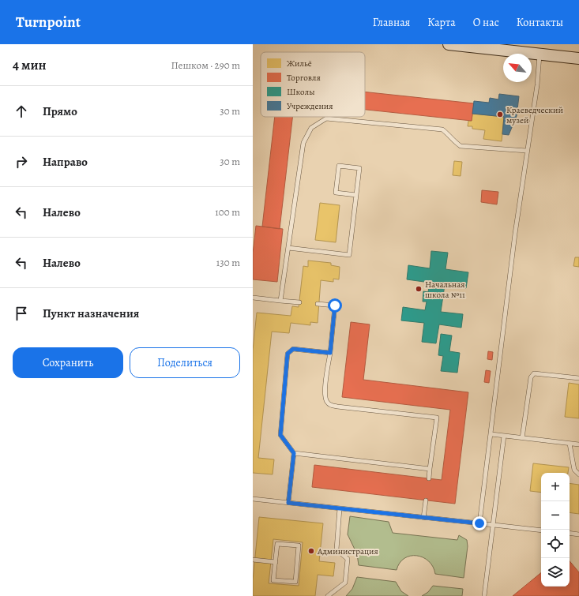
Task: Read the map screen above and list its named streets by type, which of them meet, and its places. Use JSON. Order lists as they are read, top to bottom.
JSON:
{
  "places": ["Краеведческий музей", "Начальная школа №11", "Администрация"],
  "legend": [
    "Жильё",
    "Торговля",
    "Школы",
    "Учреждения"
  ],
  "north": "top left",
  "page": {
    "header": "Turnpoint",
    "nav": [
      "Главная",
      "Карта",
      "О нас",
      "Контакты"
    ],
    "heading": ["4 мин", "Пешком · 290 m"],
    "list": [
      ["Прямо", "30 m"],
      ["Направо", "30 m"],
      ["Налево", "100 m"],
      ["Налево", "130 m"],
      "Пункт назначения"
    ],
    "buttons": ["Сохранить", "Поделиться"],
    "map_buttons": ["+", "−"]
  }
}
